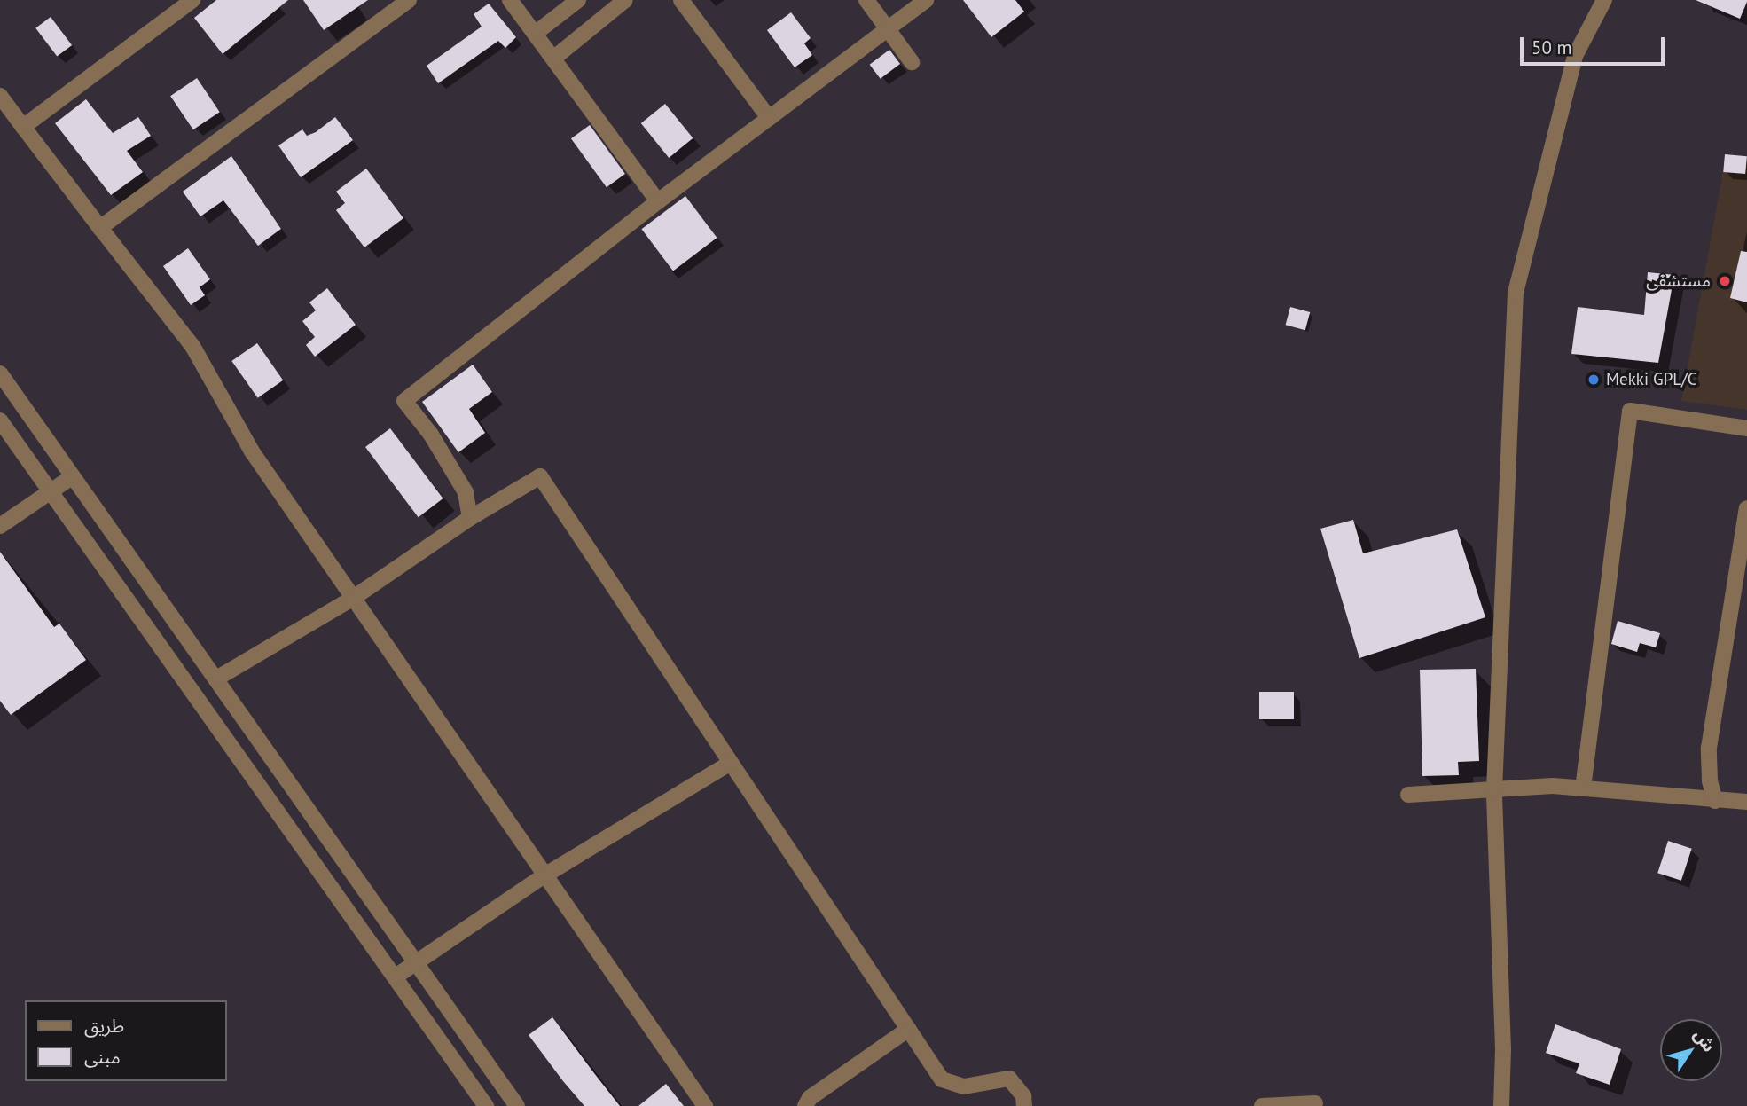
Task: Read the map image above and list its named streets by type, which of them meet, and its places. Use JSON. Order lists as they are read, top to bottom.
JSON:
{
  "places": ["مستشفى", "Mekki GPL/C"],
  "legend": ["طريق", "مبنى"],
  "scale_bar": "50 m",
  "north": "top right"
}
